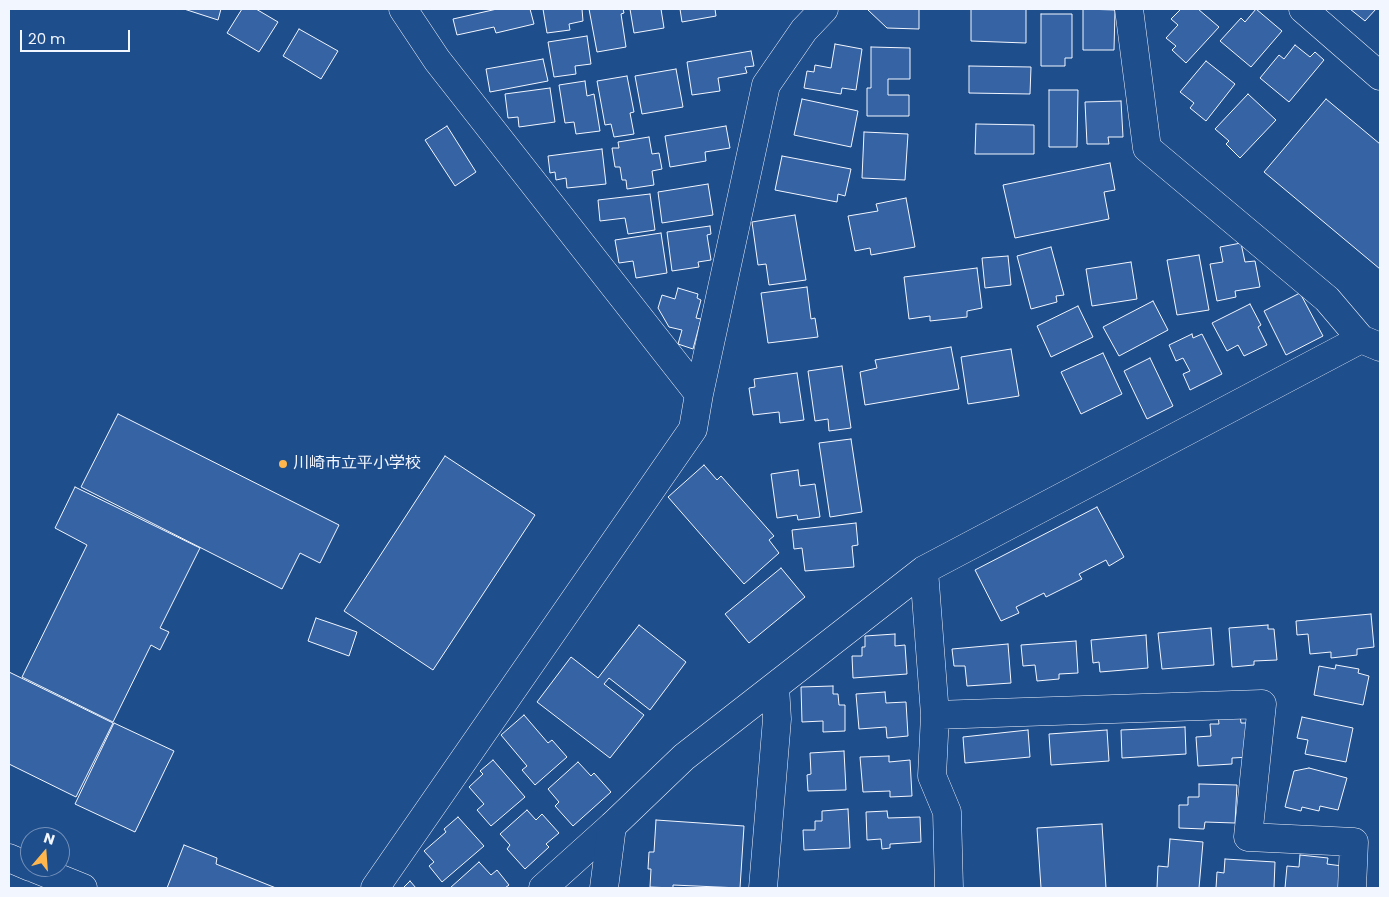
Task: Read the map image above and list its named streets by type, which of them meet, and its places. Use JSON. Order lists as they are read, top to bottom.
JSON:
{
  "places": ["川崎市立平小学校"],
  "scale_bar": "20 m",
  "north": "top"
}
